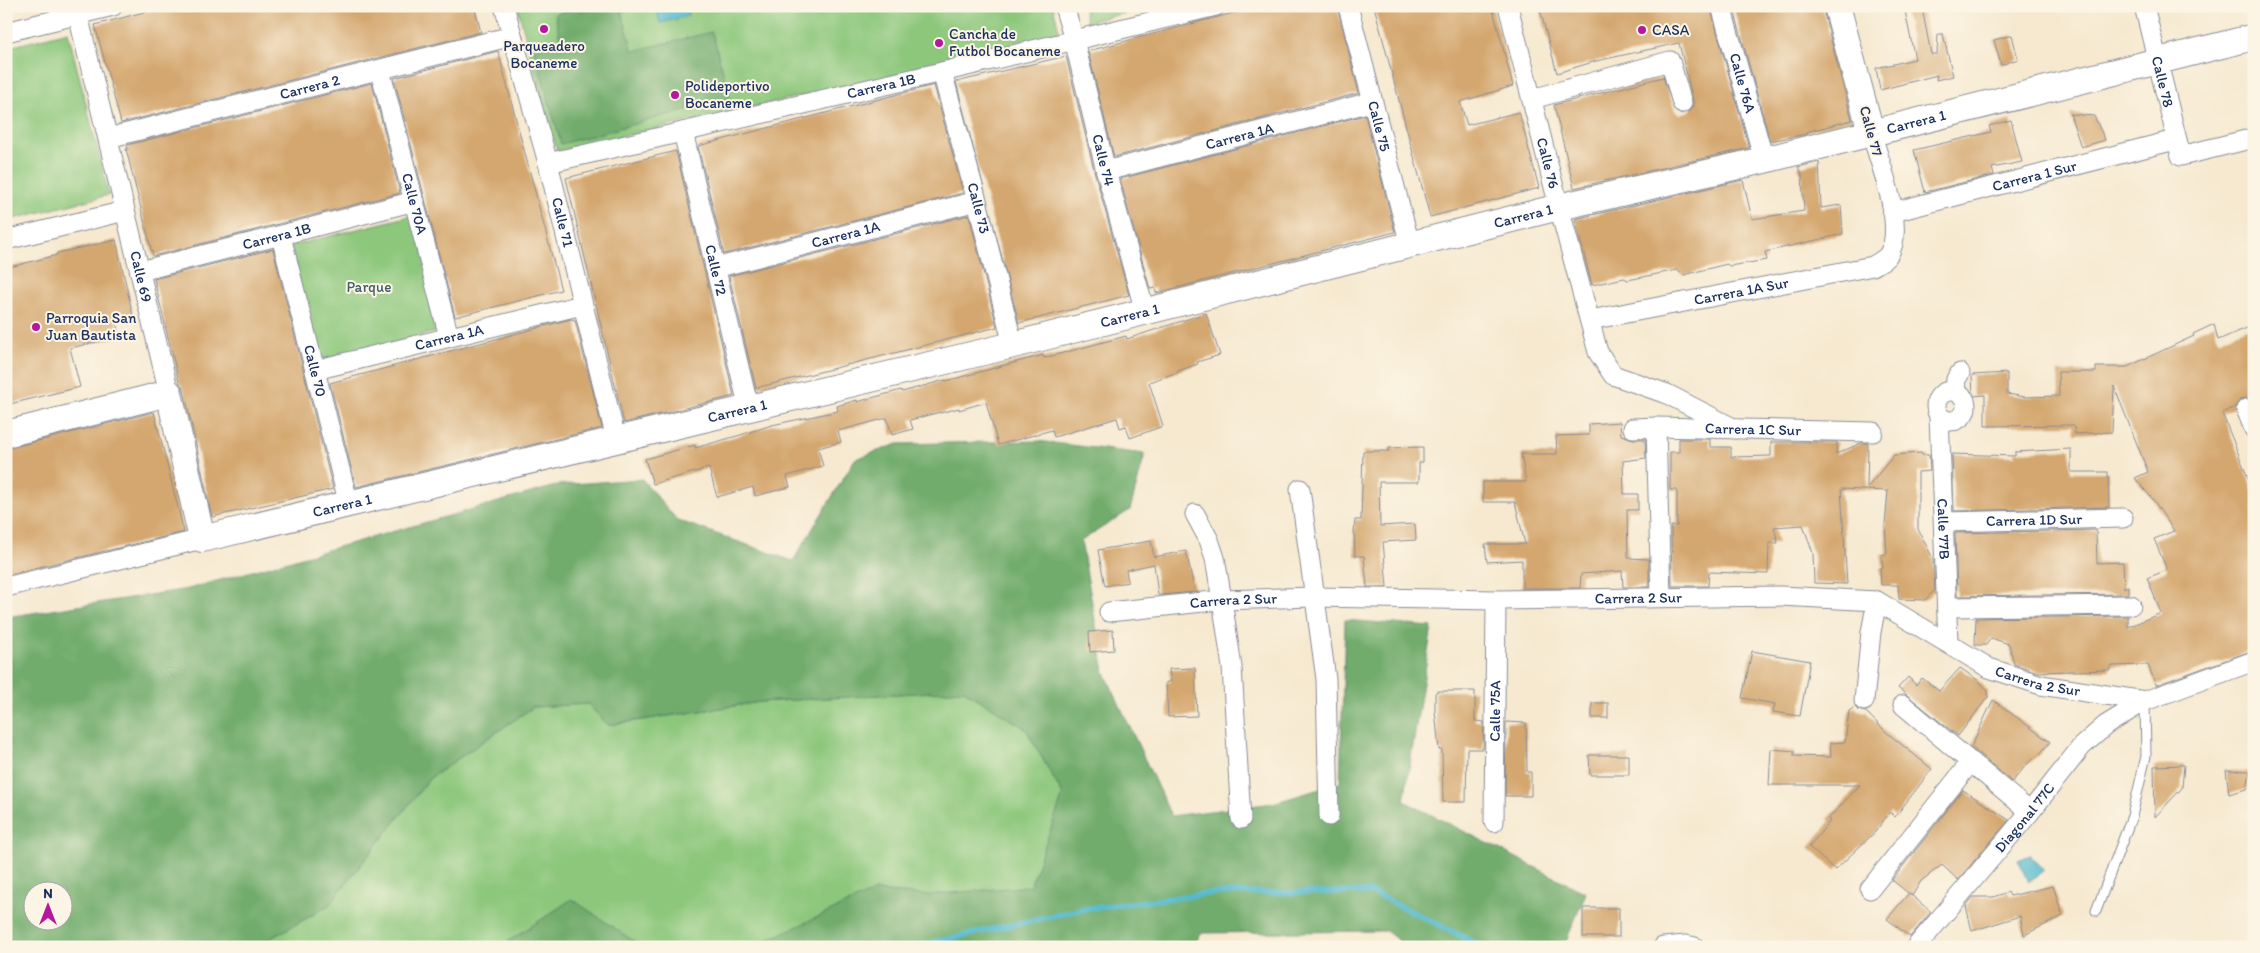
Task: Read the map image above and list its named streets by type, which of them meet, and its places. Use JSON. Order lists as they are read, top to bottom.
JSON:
{
  "streets": {
    "street": [
      "Calle 78",
      "Calle 76A",
      "Carrera 1B",
      "Carrera 2",
      "Carrera 1",
      "Calle 75",
      "Calle 77",
      "Carrera 1A",
      "Calle 74",
      "Calle 76",
      "Carrera 1 Sur",
      "Calle 70A",
      "Calle 73",
      "Calle 71",
      "Calle 72",
      "Calle 69",
      "Carrera 1A Sur",
      "Calle 70",
      "Carrera 1C Sur",
      "Carrera 1D Sur",
      "Calle 77B",
      "Carrera 2 Sur",
      "Calle 75A",
      "Diagonal 77C"
    ]
  },
  "crossings": [
    ["Calle 78", "Carrera 1"],
    ["Calle 78", "Carrera 1 Sur"],
    ["Calle 76A", "Carrera 1"],
    ["Carrera 1B", "Calle 74"],
    ["Carrera 1B", "Calle 70A"],
    ["Carrera 1B", "Calle 73"],
    ["Carrera 1B", "Calle 71"],
    ["Carrera 1B", "Calle 72"],
    ["Carrera 1B", "Calle 69"],
    ["Carrera 1B", "Calle 70"],
    ["Carrera 2", "Calle 70A"],
    ["Carrera 2", "Calle 71"],
    ["Carrera 2", "Calle 69"],
    ["Carrera 1", "Calle 75"],
    ["Carrera 1", "Calle 77"],
    ["Carrera 1", "Calle 74"],
    ["Carrera 1", "Calle 76"],
    ["Carrera 1", "Calle 73"],
    ["Carrera 1", "Calle 71"],
    ["Carrera 1", "Calle 72"],
    ["Carrera 1", "Calle 69"],
    ["Carrera 1", "Calle 70"],
    ["Calle 75", "Carrera 1A"],
    ["Calle 77", "Carrera 1 Sur"],
    ["Calle 77", "Carrera 1A Sur"],
    ["Carrera 1A", "Calle 74"],
    ["Carrera 1A", "Calle 70A"],
    ["Carrera 1A", "Calle 73"],
    ["Carrera 1A", "Calle 71"],
    ["Carrera 1A", "Calle 72"],
    ["Carrera 1A", "Calle 70"],
    ["Calle 76", "Carrera 1A Sur"],
    ["Calle 76", "Carrera 1C Sur"],
    ["Carrera 1D Sur", "Calle 77B"],
    ["Calle 77B", "Carrera 2 Sur"],
    ["Carrera 2 Sur", "Calle 75A"],
    ["Carrera 2 Sur", "Diagonal 77C"]
  ],
  "parks": ["Parque"],
  "places": [
    "Parqueadero Bocaneme",
    "CASA",
    "Cancha de Futbol Bocaneme",
    "Polideportivo Bocaneme",
    "Parroquia San Juan Bautista"
  ],
  "north": "top"
}
